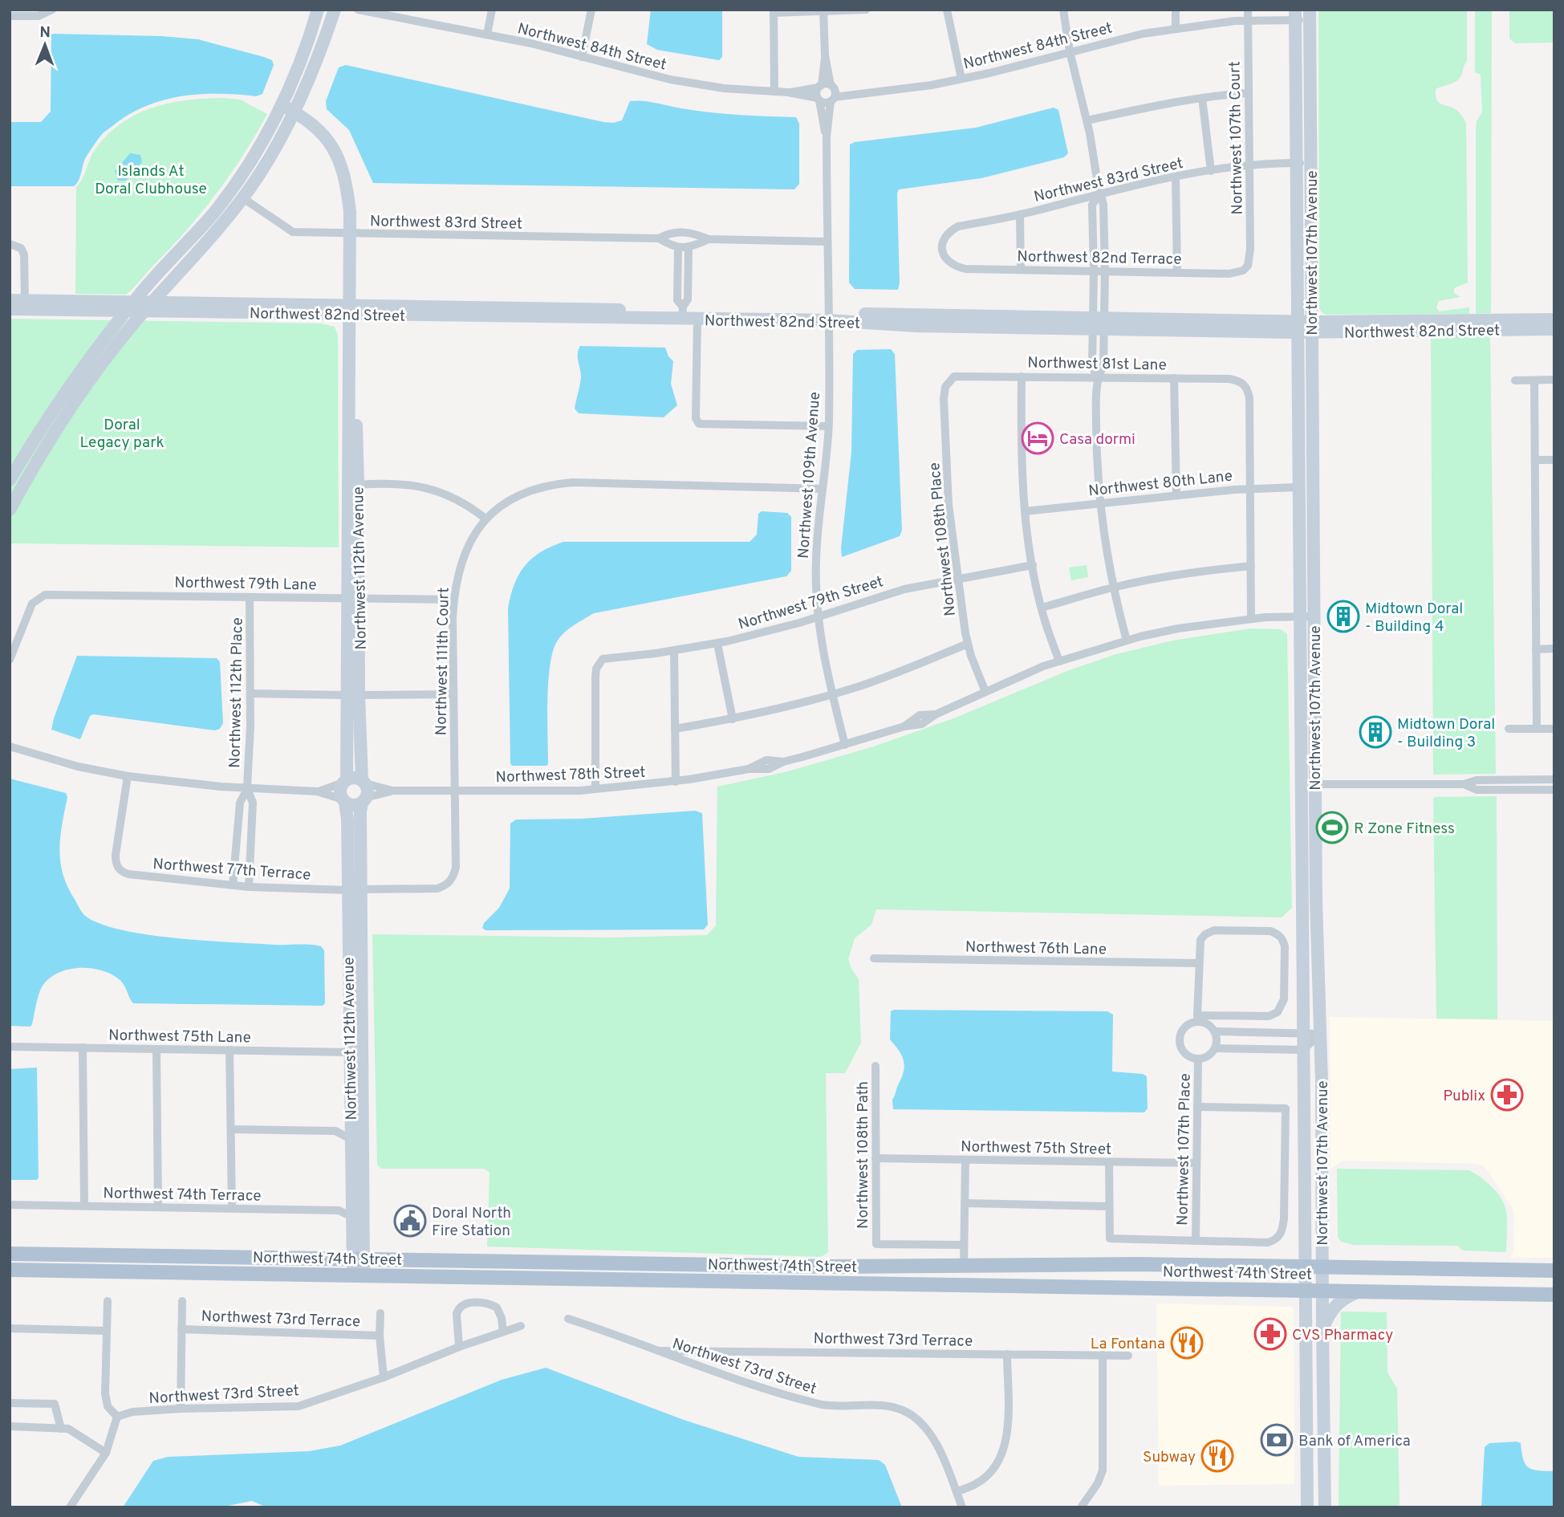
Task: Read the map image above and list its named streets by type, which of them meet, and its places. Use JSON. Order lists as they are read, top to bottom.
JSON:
{
  "streets": {
    "main road": ["Northwest 74th Street"],
    "street": [
      "Northwest 84th Street",
      "Northwest 107th Court",
      "Northwest 83rd Street",
      "Northwest 107th Avenue",
      "Northwest 82nd Terrace",
      "Northwest 82nd Street",
      "Northwest 81st Lane",
      "Northwest 109th Avenue",
      "Northwest 80th Lane",
      "Northwest 108th Place",
      "Northwest 112th Avenue",
      "Northwest 79th Lane",
      "Northwest 79th Street",
      "Northwest 111th Court",
      "Northwest 112th Place",
      "Northwest 78th Street",
      "Northwest 77th Terrace",
      "Northwest 76th Lane",
      "Northwest 75th Lane",
      "Northwest 75th Street",
      "Northwest 107th Place",
      "Northwest 108th Path",
      "Northwest 74th Terrace",
      "Northwest 73rd Terrace",
      "Northwest 73rd Street"
    ]
  },
  "crossings": [
    ["Northwest 84th Street", "Northwest 107th Court"],
    ["Northwest 84th Street", "Northwest 107th Avenue"],
    ["Northwest 84th Street", "Northwest 109th Avenue"],
    ["Northwest 107th Court", "Northwest 83rd Street"],
    ["Northwest 107th Court", "Northwest 82nd Terrace"],
    ["Northwest 83rd Street", "Northwest 107th Avenue"],
    ["Northwest 83rd Street", "Northwest 82nd Terrace"],
    ["Northwest 83rd Street", "Northwest 109th Avenue"],
    ["Northwest 83rd Street", "Northwest 112th Avenue"],
    ["Northwest 107th Avenue", "Northwest 82nd Street"],
    ["Northwest 107th Avenue", "Northwest 80th Lane"],
    ["Northwest 107th Avenue", "Northwest 78th Street"],
    ["Northwest 107th Avenue", "Northwest 74th Street"],
    ["Northwest 82nd Street", "Northwest 109th Avenue"],
    ["Northwest 82nd Street", "Northwest 112th Avenue"],
    ["Northwest 81st Lane", "Northwest 80th Lane"],
    ["Northwest 81st Lane", "Northwest 108th Place"],
    ["Northwest 109th Avenue", "Northwest 79th Street"],
    ["Northwest 109th Avenue", "Northwest 111th Court"],
    ["Northwest 109th Avenue", "Northwest 78th Street"],
    ["Northwest 108th Place", "Northwest 79th Street"],
    ["Northwest 108th Place", "Northwest 78th Street"],
    ["Northwest 112th Avenue", "Northwest 79th Lane"],
    ["Northwest 112th Avenue", "Northwest 78th Street"],
    ["Northwest 112th Avenue", "Northwest 77th Terrace"],
    ["Northwest 112th Avenue", "Northwest 75th Lane"],
    ["Northwest 112th Avenue", "Northwest 74th Terrace"],
    ["Northwest 112th Avenue", "Northwest 74th Street"],
    ["Northwest 79th Lane", "Northwest 111th Court"],
    ["Northwest 79th Lane", "Northwest 112th Place"],
    ["Northwest 79th Street", "Northwest 78th Street"],
    ["Northwest 111th Court", "Northwest 78th Street"],
    ["Northwest 111th Court", "Northwest 77th Terrace"],
    ["Northwest 112th Place", "Northwest 77th Terrace"],
    ["Northwest 75th Street", "Northwest 107th Place"],
    ["Northwest 75th Street", "Northwest 108th Path"],
    ["Northwest 73rd Terrace", "Northwest 73rd Street"]
  ],
  "parks": ["Islands At Doral Clubhouse", "Doral Legacy park"],
  "places": {
    "hotel": ["Casa dormi"],
    "building": ["Midtown Doral - Building 4", "Midtown Doral - Building 3"],
    "sports": ["R Zone Fitness"],
    "pharmacy": ["Publix", "CVS Pharmacy"],
    "public building": ["Doral North Fire Station"],
    "restaurant": ["La Fontana", "Subway"],
    "bank": ["Bank of America"]
  },
  "north": "top"
}
